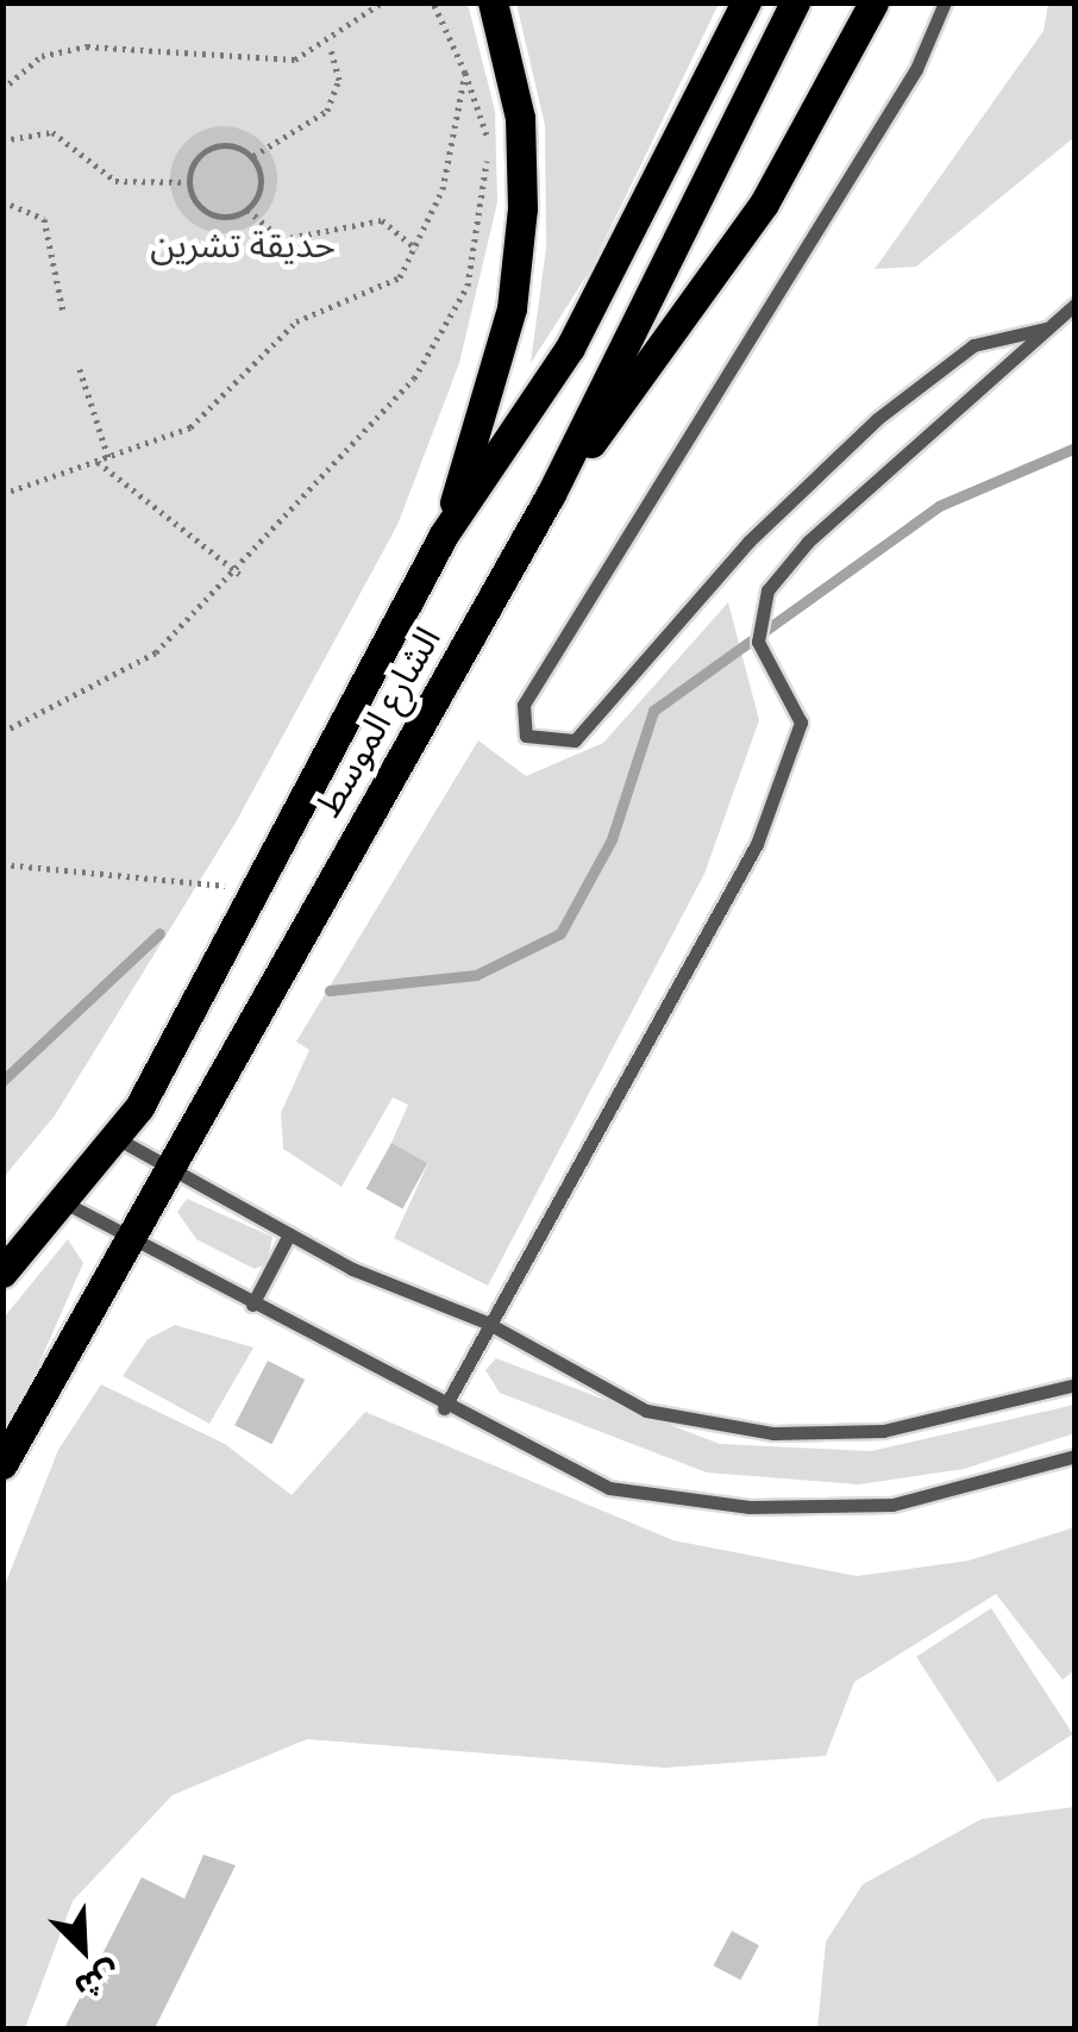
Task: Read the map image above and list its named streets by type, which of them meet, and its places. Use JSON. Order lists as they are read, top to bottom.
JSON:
{
  "streets": {
    "main road": ["الشارع الموسط"]
  },
  "parks": ["حديقة تشرين"],
  "north": "bottom right"
}
